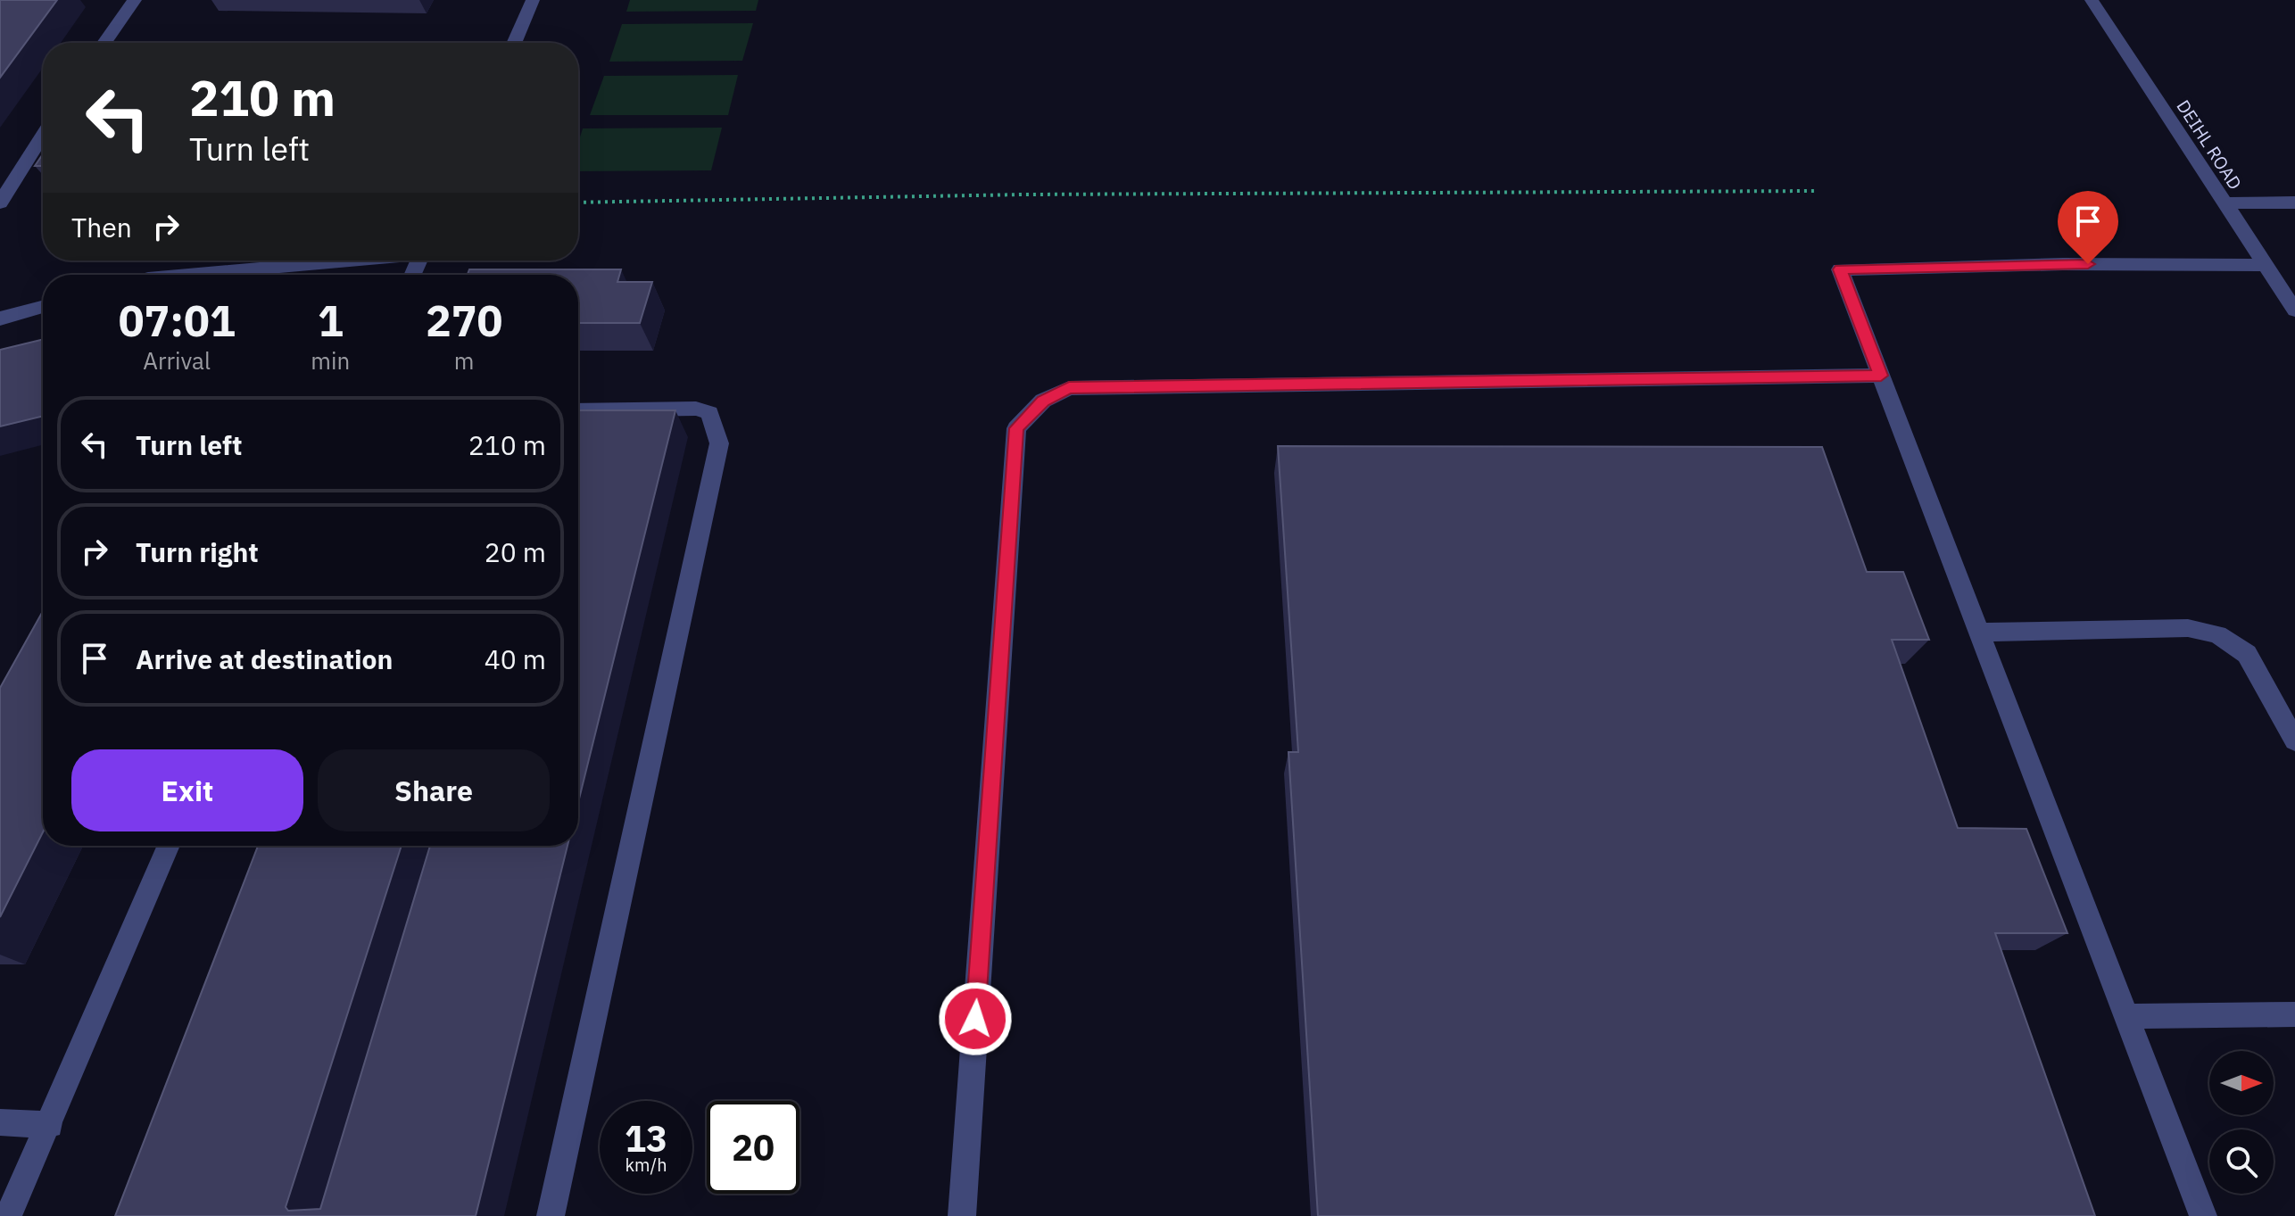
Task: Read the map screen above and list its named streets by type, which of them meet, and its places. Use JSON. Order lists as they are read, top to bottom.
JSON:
{
  "streets": {
    "street": ["DEIHL ROAD"]
  },
  "north": "right",
  "page": {
    "turn": ["210 m", "Turn left"],
    "then": "Then",
    "eta": [
      "07:01",
      "Arrival",
      "1",
      "min",
      "270",
      "m"
    ],
    "list": [
      {
        "name": "Turn left",
        "value": "210 m"
      },
      {
        "name": "Turn right",
        "value": "20 m"
      },
      {
        "name": "Arrive at destination",
        "value": "40 m"
      }
    ],
    "buttons": ["Exit", "Share"],
    "speed": "13 km/h",
    "limit": "20"
  }
}
